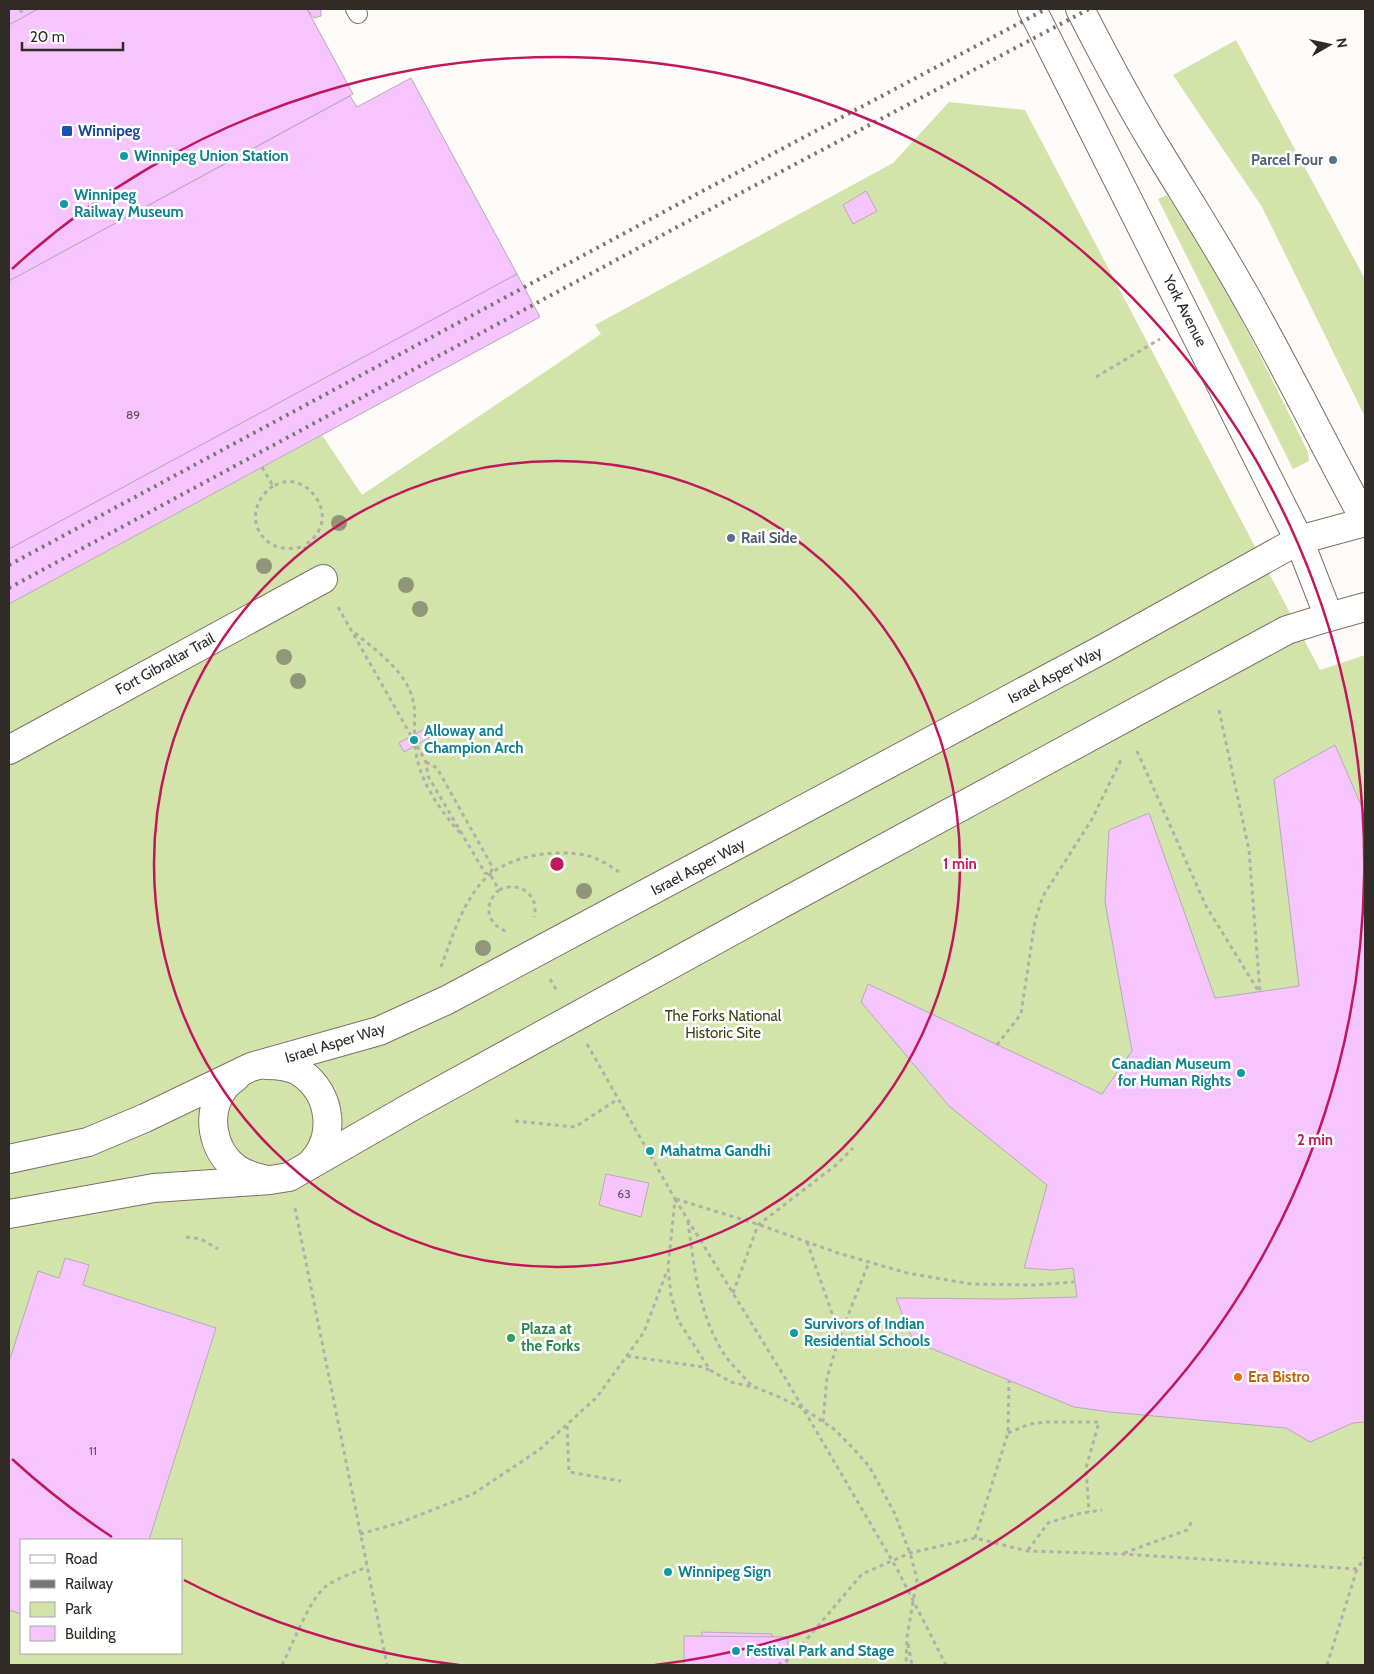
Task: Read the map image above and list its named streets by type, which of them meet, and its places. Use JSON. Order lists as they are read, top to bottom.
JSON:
{
  "streets": {
    "street": ["York Avenue", "Fort Gibraltar Trail", "Israel Asper Way"]
  },
  "crossings": [
    ["York Avenue", "Israel Asper Way"]
  ],
  "parks": ["The Forks National Historic Site"],
  "places": {
    "transit": ["Winnipeg"],
    "other": [
      "Winnipeg Union Station",
      "Parcel Four",
      "Winnipeg Railway Museum",
      "Rail Side",
      "Alloway and Champion Arch",
      "Canadian Museum for Human Rights",
      "Mahatma Gandhi",
      "Survivors of Indian Residential Schools",
      "Plaza at the Forks",
      "Era Bistro",
      "Winnipeg Sign",
      "Festival Park and Stage"
    ]
  },
  "house_numbers": ["89", "63", "11"],
  "legend": [
    "Road",
    "Railway",
    "Park",
    "Building"
  ],
  "scale_bar": "20 m",
  "north": "right",
  "rings": ["1 min", "2 min"]
}
